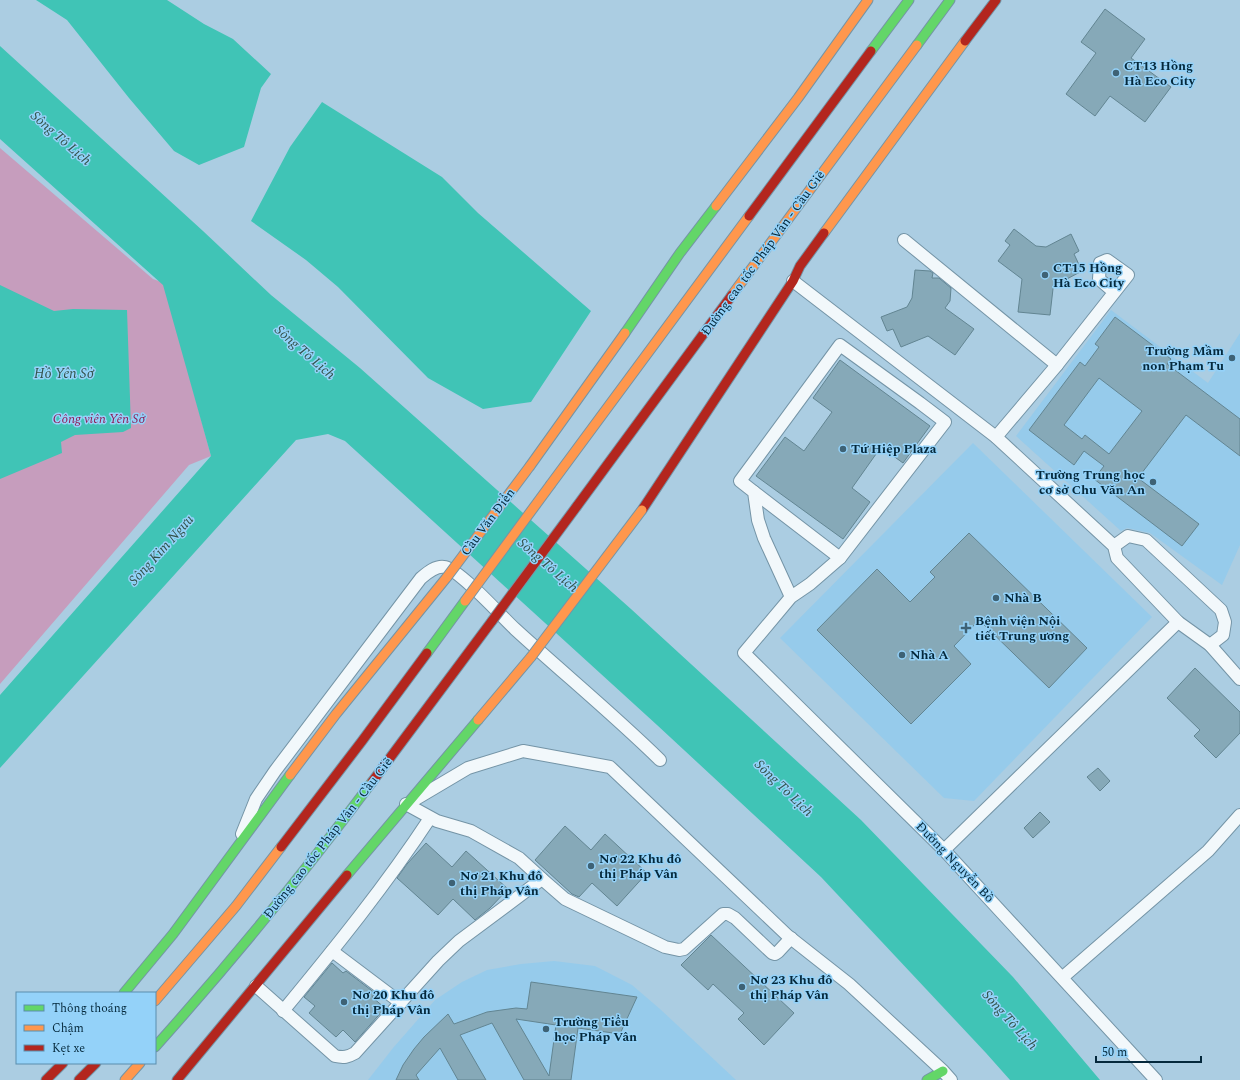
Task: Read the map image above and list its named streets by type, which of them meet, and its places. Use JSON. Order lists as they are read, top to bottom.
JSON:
{
  "streets": {
    "main road": ["Đường cao tốc Pháp Vân - Cầu Giẽ", "Cầu Văn Điển"],
    "street": ["Đường Nguyễn Bồ"]
  },
  "water": ["Sông Tô Lịch", "Hồ Yên Sở", "Sông Kim Ngưu"],
  "parks": ["Công viên Yên Sở"],
  "places": {
    "other": [
      "CT13 Hồng Hà Eco City",
      "CT15 Hồng Hà Eco City",
      "Trường Mầm non Phạm Tu",
      "Tứ Hiệp Plaza",
      "Trường Trung học cơ sở Chu Văn An",
      "Nhà B",
      "Nhà A",
      "Nơ 22 Khu đô thị Pháp Vân",
      "Nơ 21 Khu đô thị Pháp Vân",
      "Nơ 23 Khu đô thị Pháp Vân",
      "Nơ 20 Khu đô thị Pháp Vân",
      "Trường Tiểu học Pháp Vân"
    ],
    "health": ["Bệnh viện Nội tiết Trung ương"]
  },
  "legend": ["Thông thoáng", "Chậm", "Kẹt xe"],
  "scale_bar": "50 m"
}
